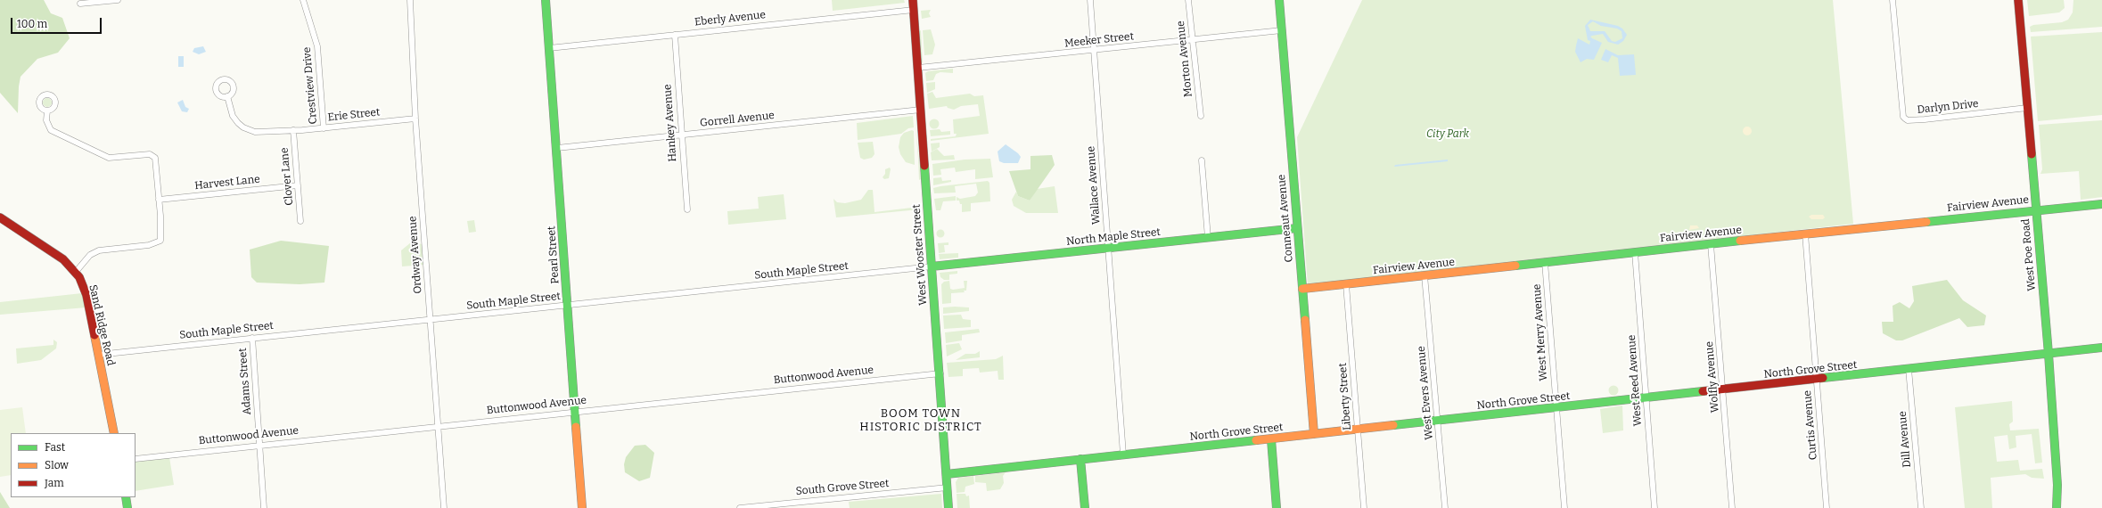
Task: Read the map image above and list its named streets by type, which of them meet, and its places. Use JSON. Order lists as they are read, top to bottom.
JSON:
{
  "streets": {
    "street": [
      "Eberly Avenue",
      "Meeker Street",
      "Morton Avenue",
      "Crestview Drive",
      "Darlyn Drive",
      "Erie Street",
      "Gorrell Avenue",
      "Hankey Avenue",
      "Clover Lane",
      "Harvest Lane",
      "Wallace Avenue",
      "Fairview Avenue",
      "Conneaut Avenue",
      "North Maple Street",
      "Ordway Avenue",
      "Pearl Street",
      "West Wooster Street",
      "West Poe Road",
      "South Maple Street",
      "Sand Ridge Road",
      "West Merry Avenue",
      "North Grove Street",
      "Buttonwood Avenue",
      "Wolfly Avenue",
      "West Reed Avenue",
      "Adams Street",
      "West Evers Avenue",
      "Liberty Street",
      "Curtis Avenue",
      "Dill Avenue",
      "South Grove Street"
    ]
  },
  "crossings": [
    ["Eberly Avenue", "Hankey Avenue"],
    ["Eberly Avenue", "Pearl Street"],
    ["Eberly Avenue", "West Wooster Street"],
    ["Meeker Street", "Morton Avenue"],
    ["Meeker Street", "Wallace Avenue"],
    ["Meeker Street", "Conneaut Avenue"],
    ["Meeker Street", "West Wooster Street"],
    ["Crestview Drive", "Erie Street"],
    ["Darlyn Drive", "West Poe Road"],
    ["Erie Street", "Clover Lane"],
    ["Erie Street", "Ordway Avenue"],
    ["Gorrell Avenue", "Hankey Avenue"],
    ["Gorrell Avenue", "Pearl Street"],
    ["Gorrell Avenue", "West Wooster Street"],
    ["Clover Lane", "Harvest Lane"],
    ["Wallace Avenue", "North Maple Street"],
    ["Wallace Avenue", "North Grove Street"],
    ["Fairview Avenue", "Conneaut Avenue"],
    ["Fairview Avenue", "West Poe Road"],
    ["Fairview Avenue", "West Merry Avenue"],
    ["Fairview Avenue", "Wolfly Avenue"],
    ["Fairview Avenue", "West Reed Avenue"],
    ["Fairview Avenue", "West Evers Avenue"],
    ["Fairview Avenue", "Liberty Street"],
    ["Fairview Avenue", "Curtis Avenue"],
    ["Conneaut Avenue", "North Maple Street"],
    ["Conneaut Avenue", "North Grove Street"],
    ["North Maple Street", "West Wooster Street"],
    ["North Maple Street", "South Maple Street"],
    ["Ordway Avenue", "South Maple Street"],
    ["Ordway Avenue", "Buttonwood Avenue"],
    ["Pearl Street", "South Maple Street"],
    ["Pearl Street", "Buttonwood Avenue"],
    ["West Wooster Street", "South Maple Street"],
    ["West Wooster Street", "North Grove Street"],
    ["West Wooster Street", "Buttonwood Avenue"],
    ["West Wooster Street", "South Grove Street"],
    ["West Poe Road", "North Grove Street"],
    ["South Maple Street", "Sand Ridge Road"],
    ["South Maple Street", "Adams Street"],
    ["West Merry Avenue", "North Grove Street"],
    ["North Grove Street", "Wolfly Avenue"],
    ["North Grove Street", "West Reed Avenue"],
    ["North Grove Street", "West Evers Avenue"],
    ["North Grove Street", "Liberty Street"],
    ["North Grove Street", "Curtis Avenue"],
    ["North Grove Street", "Dill Avenue"],
    ["Buttonwood Avenue", "Adams Street"]
  ],
  "districts": ["BOOM TOWN HISTORIC DISTRICT"],
  "parks": ["City Park"],
  "legend": ["Fast", "Slow", "Jam"],
  "scale_bar": "100 m"
}
